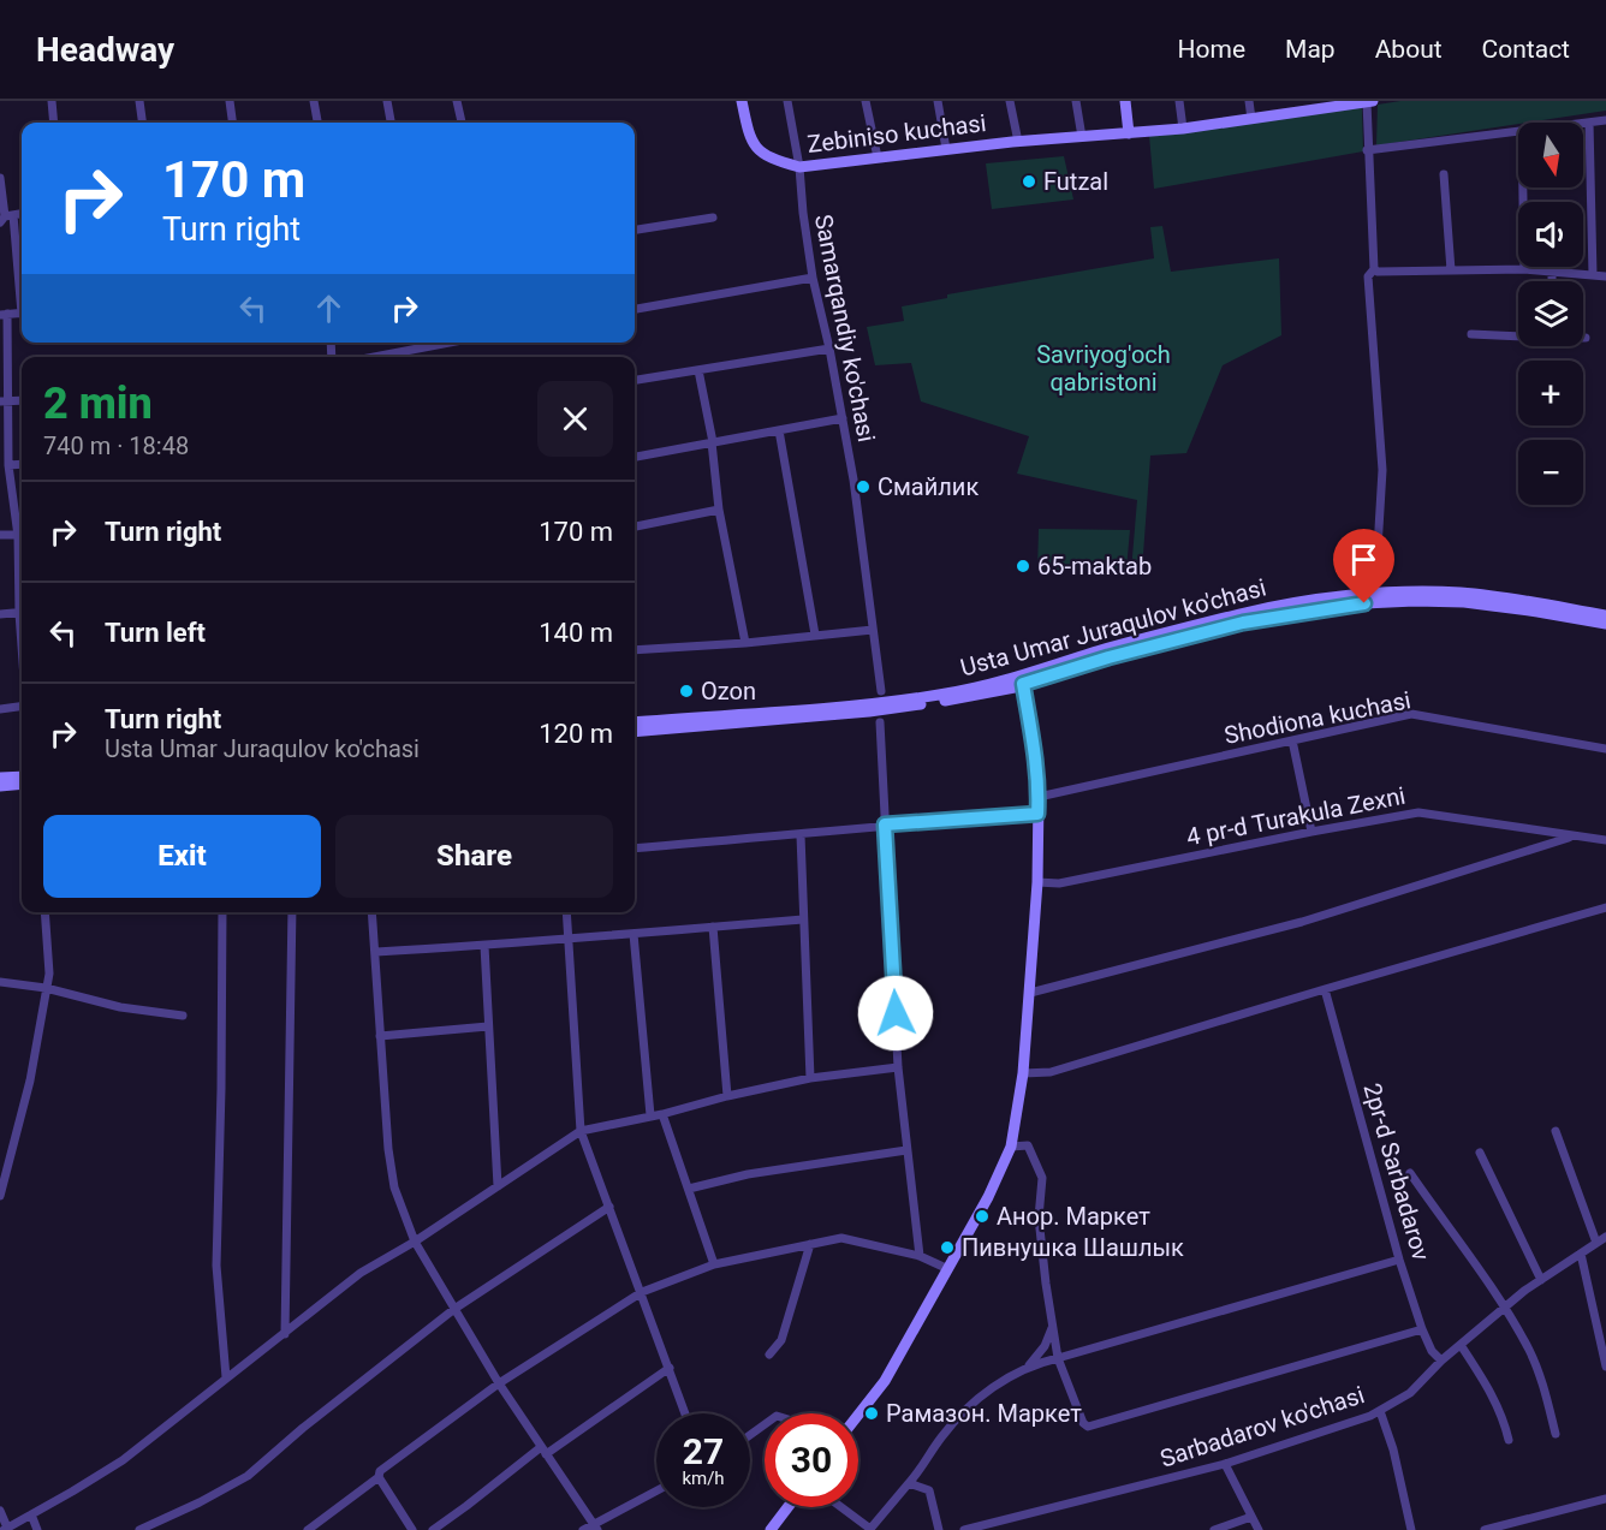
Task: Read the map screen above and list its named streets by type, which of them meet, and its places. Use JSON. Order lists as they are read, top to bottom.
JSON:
{
  "streets": {
    "main road": ["Zebiniso kuchasi", "Usta Umar Juraqulov ko'chasi"],
    "street": [
      "Samarqandiy ko'chasi",
      "Shodiona kuchasi",
      "4 pr-d Turakula Zexni",
      "2pr-d Sarbadarov",
      "Sarbadarov ko'chasi"
    ]
  },
  "crossings": [
    ["Zebiniso kuchasi", "Samarqandiy ko'chasi"],
    ["2pr-d Sarbadarov", "Sarbadarov ko'chasi"]
  ],
  "parks": ["Savriyog'och qabristoni"],
  "places": [
    "Futzal",
    "Смайлик",
    "65-maktab",
    "Ozon",
    "Анор. Маркет",
    "Пивнушка Шашлык",
    "Рамазон. Маркет"
  ],
  "north": "bottom",
  "page": {
    "header": "Headway",
    "nav": [
      "Home",
      "Map",
      "About",
      "Contact"
    ],
    "map_buttons": ["+", "−"],
    "turn": ["170 m", "Turn right"],
    "heading": ["2 min", "740 m · 18:48"],
    "list": [
      {
        "name": "Turn right",
        "value": "170 m"
      },
      {
        "name": "Turn left",
        "value": "140 m"
      },
      {
        "name": "Turn right",
        "note": "Usta Umar Juraqulov ko'chasi",
        "value": "120 m"
      }
    ],
    "buttons": ["Exit", "Share"],
    "speed": "27 km/h",
    "limit": "30"
  }
}
